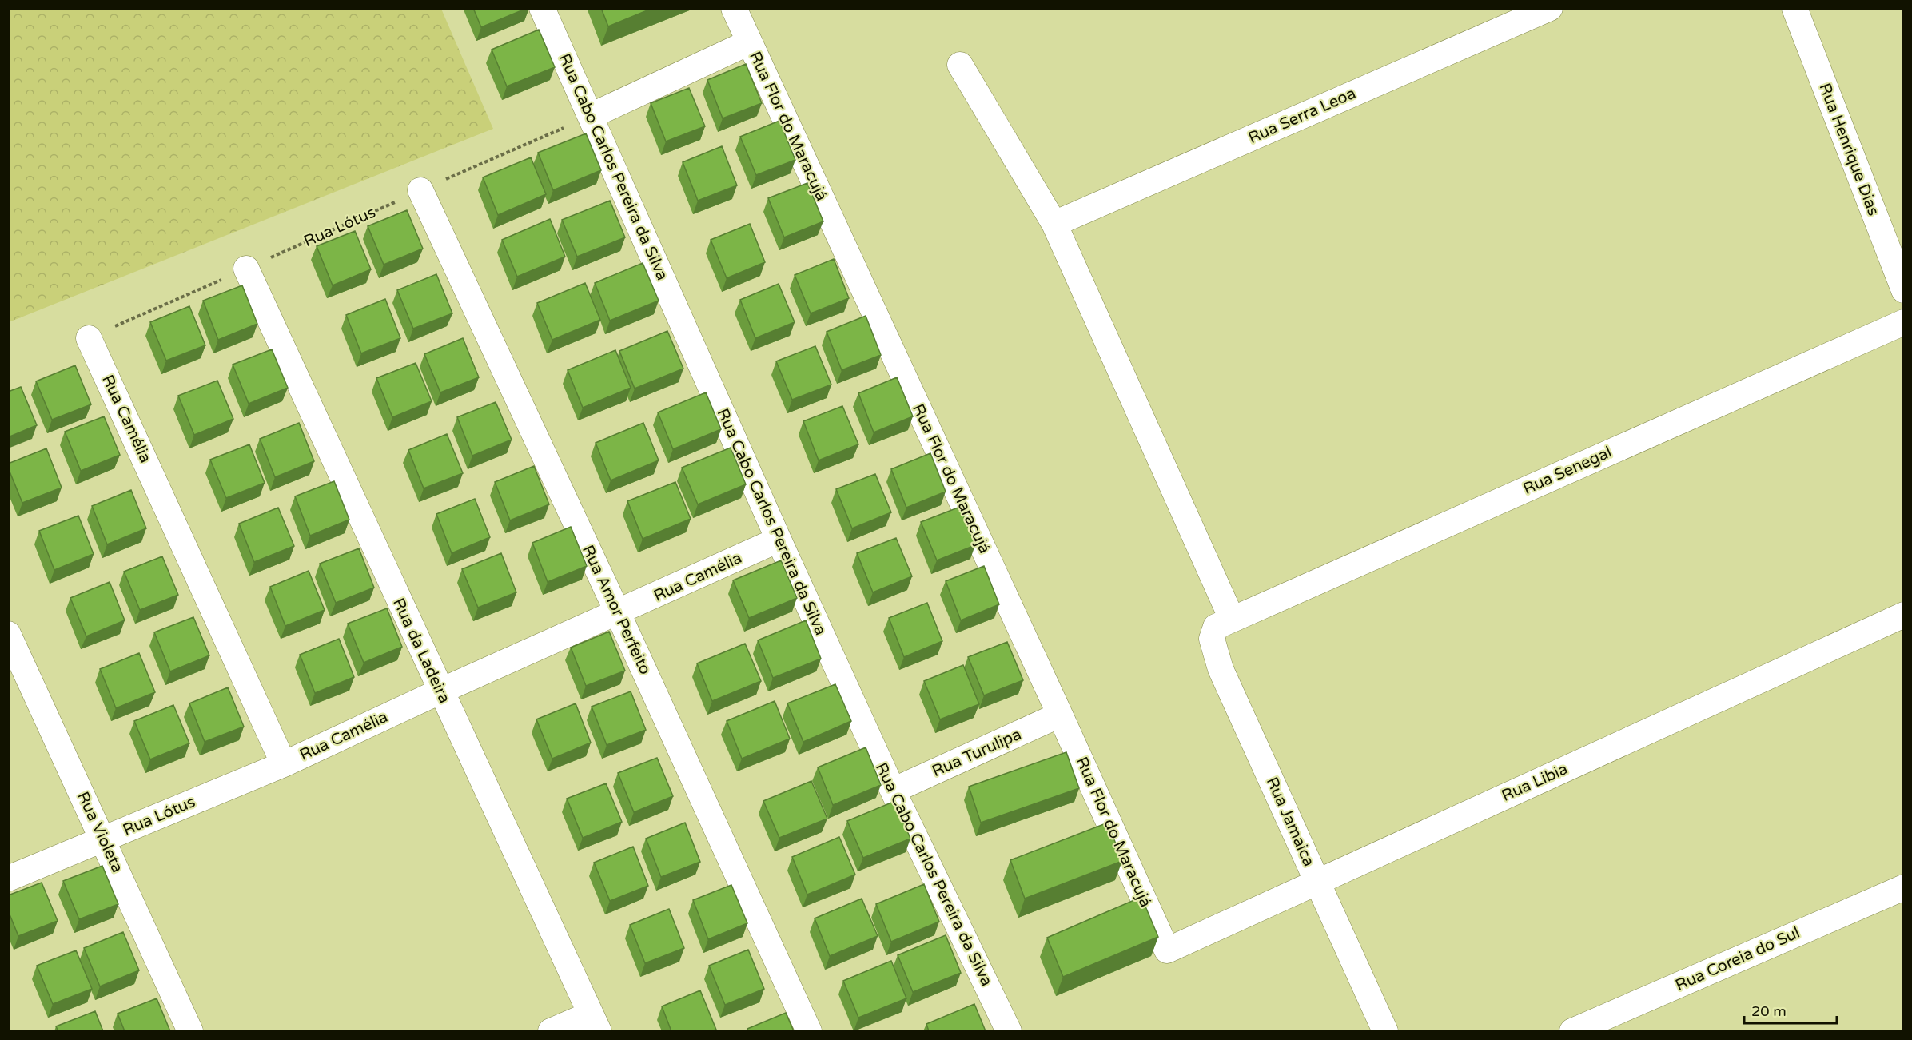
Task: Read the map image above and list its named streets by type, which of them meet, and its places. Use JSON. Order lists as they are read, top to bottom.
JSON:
{
  "streets": {
    "street": [
      "Rua Serra Leoa",
      "Rua Flor do Maracujá",
      "Rua Henrique Dias",
      "Rua Cabo Carlos Pereira da Silva",
      "Rua Lótus",
      "Rua Camélia",
      "Rua Senegal",
      "Rua Amor Perfeito",
      "Rua da Ladeira",
      "Rua Turulipa",
      "Rua Libia",
      "Rua Jamaica",
      "Rua Violeta",
      "Rua Coreia do Sul"
    ]
  },
  "crossings": [
    ["Rua Flor do Maracujá", "Rua Turulipa"],
    ["Rua Flor do Maracujá", "Rua Libia"],
    ["Rua Cabo Carlos Pereira da Silva", "Rua Lótus"],
    ["Rua Cabo Carlos Pereira da Silva", "Rua Camélia"],
    ["Rua Cabo Carlos Pereira da Silva", "Rua Turulipa"],
    ["Rua Lótus", "Rua Camélia"],
    ["Rua Lótus", "Rua Amor Perfeito"],
    ["Rua Lótus", "Rua da Ladeira"],
    ["Rua Lótus", "Rua Violeta"],
    ["Rua Camélia", "Rua Amor Perfeito"],
    ["Rua Camélia", "Rua da Ladeira"],
    ["Rua Senegal", "Rua Jamaica"],
    ["Rua Libia", "Rua Jamaica"]
  ],
  "scale_bar": "20 m"
}
